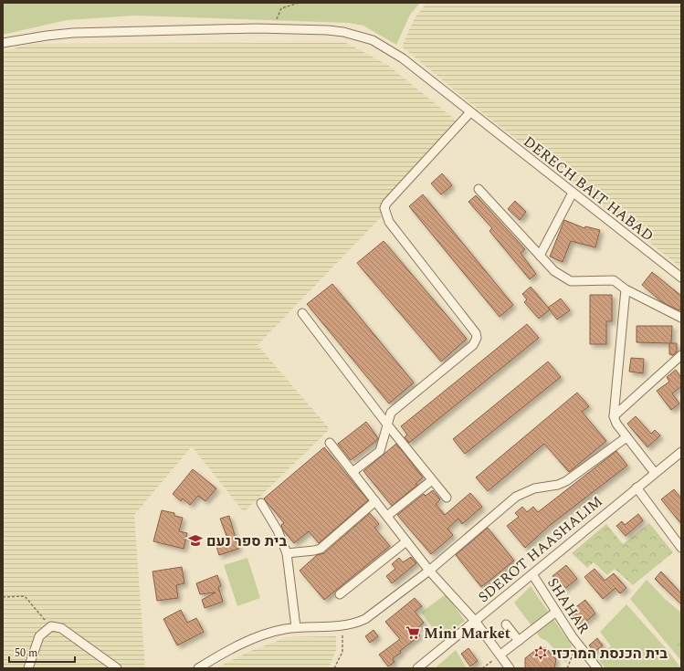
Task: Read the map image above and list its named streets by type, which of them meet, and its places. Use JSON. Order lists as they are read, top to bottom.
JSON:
{
  "streets": {
    "street": ["DERECH BAIT HABAD", "SDEROT HAASHALIM", "SHAHAR"]
  },
  "crossings": [
    ["SDEROT HAASHALIM", "SHAHAR"]
  ],
  "places": {
    "school or university": ["בית ספר נעם"],
    "supermarket": ["Mini Market"],
    "synagogue": ["בית הכנסת המרכזי"]
  },
  "scale_bar": "50 m"
}
